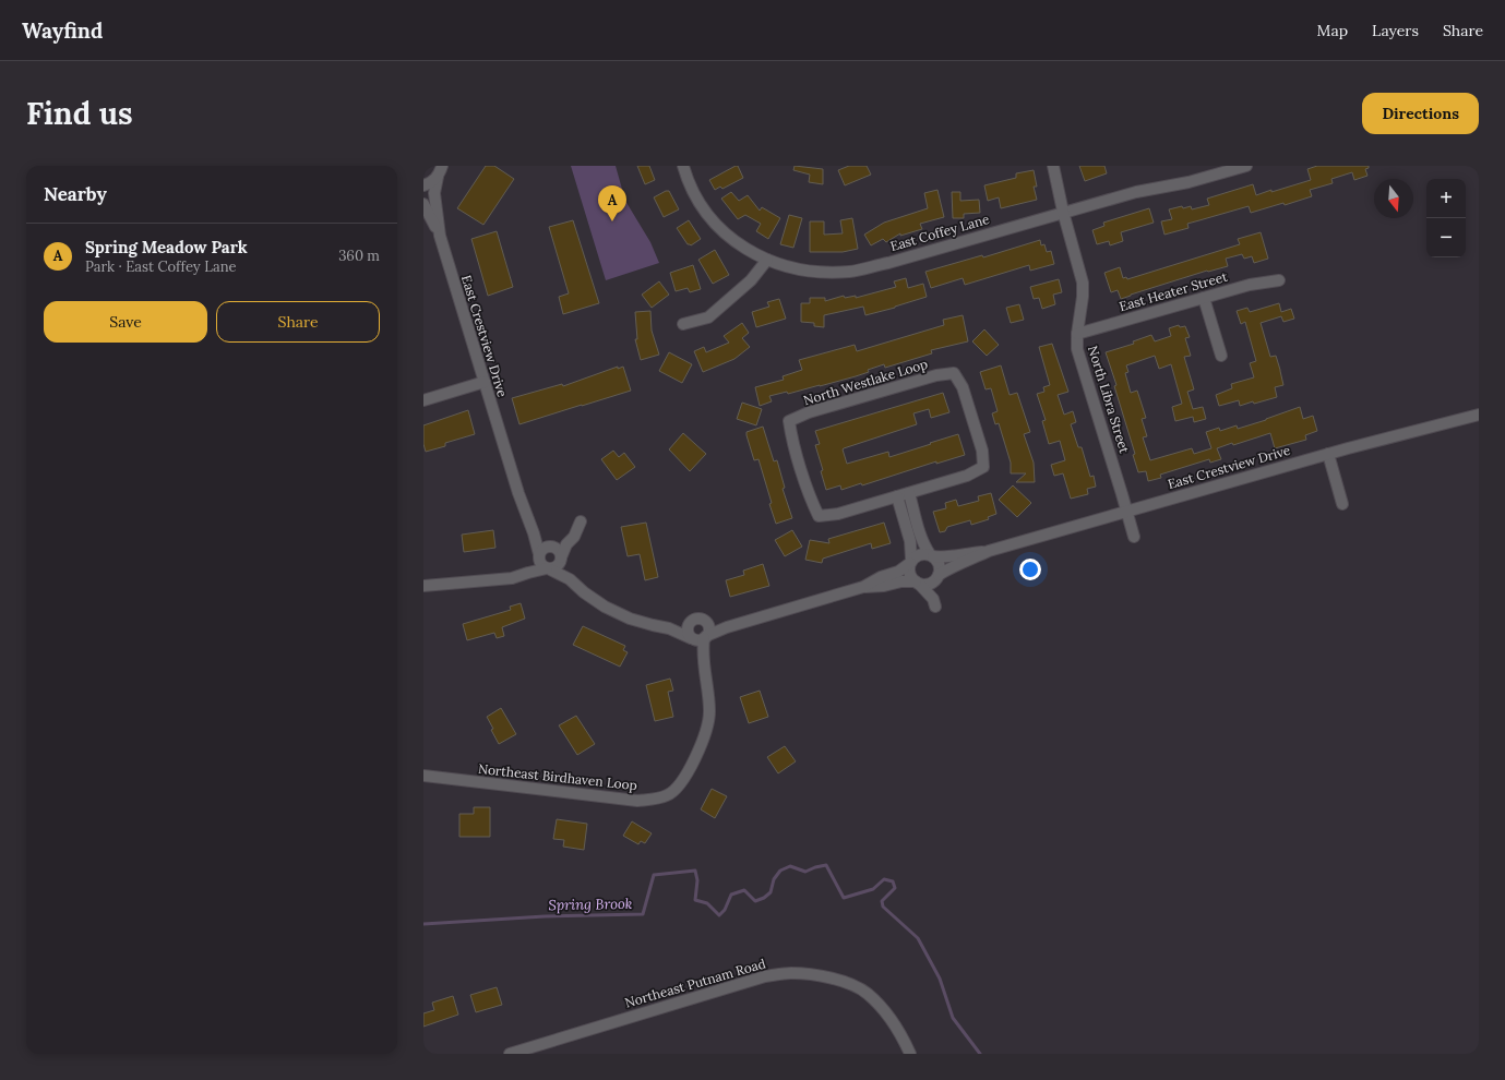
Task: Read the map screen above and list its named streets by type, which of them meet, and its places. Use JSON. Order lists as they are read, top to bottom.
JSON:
{
  "streets": {
    "street": [
      "East Coffey Lane",
      "East Heater Street",
      "East Crestview Drive",
      "North Westlake Loop",
      "North Libra Street",
      "Northeast Birdhaven Loop",
      "Northeast Putnam Road"
    ]
  },
  "crossings": [
    ["East Coffey Lane", "North Libra Street"],
    ["East Heater Street", "North Libra Street"],
    ["East Crestview Drive", "North Libra Street"]
  ],
  "water": ["Spring Brook"],
  "north": "bottom",
  "page": {
    "header": "Wayfind",
    "nav": ["Map", "Layers", "Share"],
    "buttons": [
      "Directions",
      ["Save", "Share"]
    ],
    "title": "Find us",
    "heading": "Nearby",
    "map_buttons": ["+", "−"],
    "pins": "A",
    "list": [
      {
        "mark": "A",
        "name": "Spring Meadow Park",
        "note": "Park · East Coffey Lane",
        "value": "360 m"
      }
    ]
  }
}
